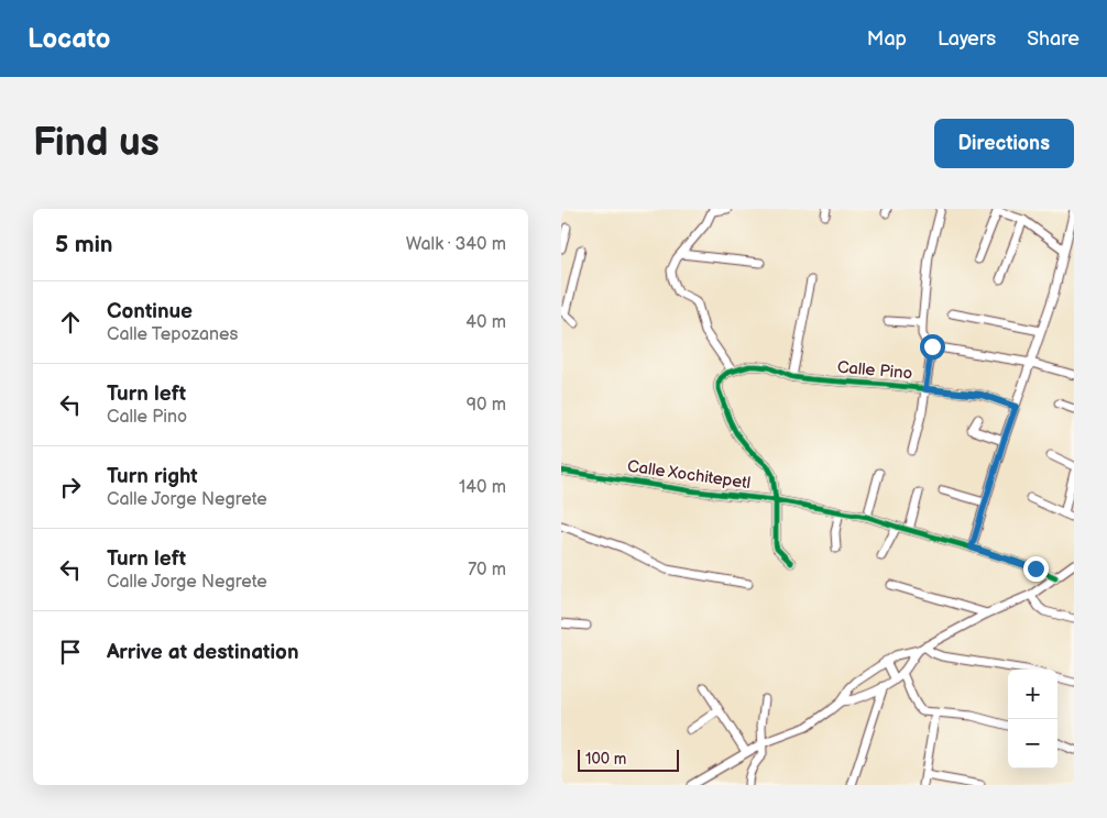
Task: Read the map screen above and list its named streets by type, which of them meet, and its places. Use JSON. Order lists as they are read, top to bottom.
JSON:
{
  "streets": {
    "street": ["Calle Pino", "Calle Xochitepetl"]
  },
  "scale_bar": "100 m",
  "page": {
    "header": "Locato",
    "nav": ["Map", "Layers", "Share"],
    "buttons": "Directions",
    "title": "Find us",
    "heading": ["5 min", "Walk · 340 m"],
    "list": [
      ["Continue", "Calle Tepozanes", "40 m"],
      ["Turn left", "Calle Pino", "90 m"],
      ["Turn right", "Calle Jorge Negrete", "140 m"],
      ["Turn left", "Calle Jorge Negrete", "70 m"],
      "Arrive at destination"
    ],
    "map_buttons": ["+", "−"],
    "scale": "100 m"
  }
}
